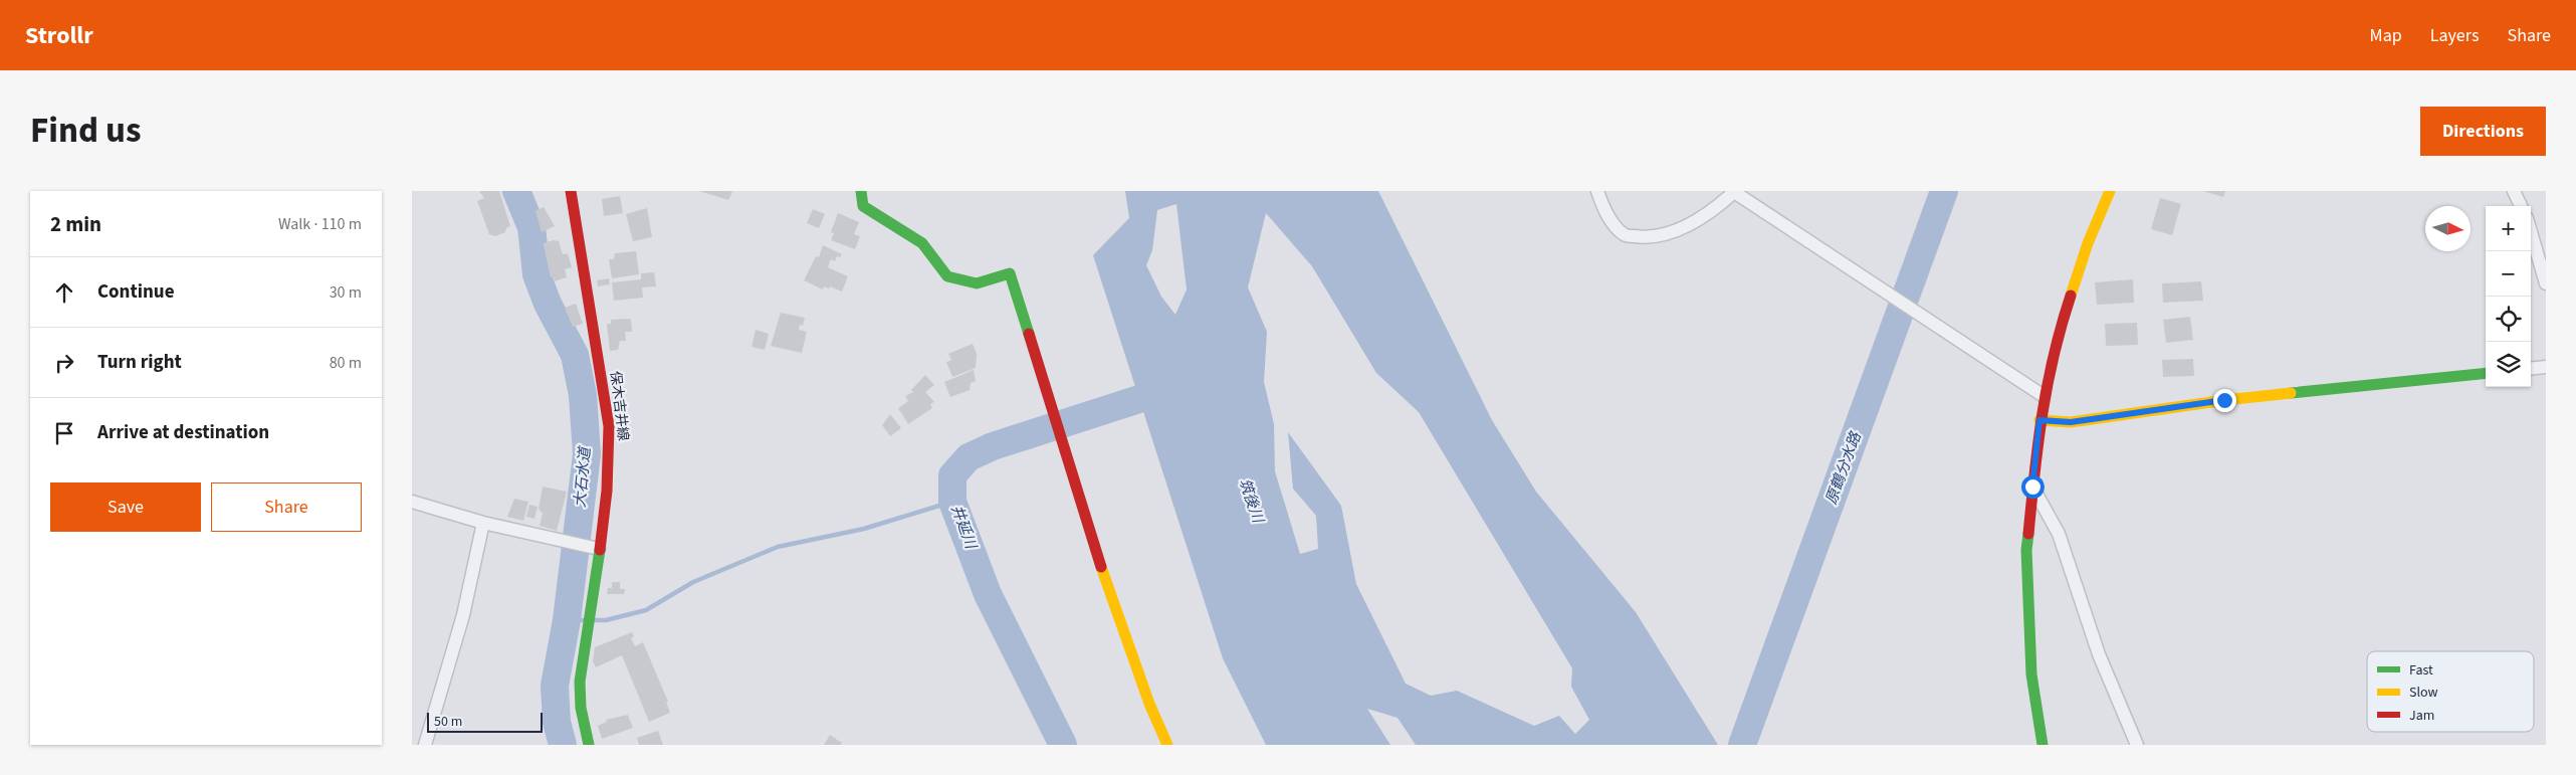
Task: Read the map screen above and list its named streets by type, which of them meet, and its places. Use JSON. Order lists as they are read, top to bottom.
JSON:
{
  "streets": {
    "street": ["保木吉井線"]
  },
  "water": [
    "原鶴分水路",
    "大石水道",
    "筑後川",
    "井延川"
  ],
  "legend": ["Fast", "Slow", "Jam"],
  "scale_bar": "50 m",
  "north": "right",
  "page": {
    "header": "Strollr",
    "nav": ["Map", "Layers", "Share"],
    "title": "Find us",
    "buttons": [
      "Directions",
      ["Save", "Share"]
    ],
    "heading": ["2 min", "Walk · 110 m"],
    "map_buttons": ["+", "−"],
    "list": [
      ["Continue", "30 m"],
      ["Turn right", "80 m"],
      "Arrive at destination"
    ],
    "scale": "50 m"
  }
}
